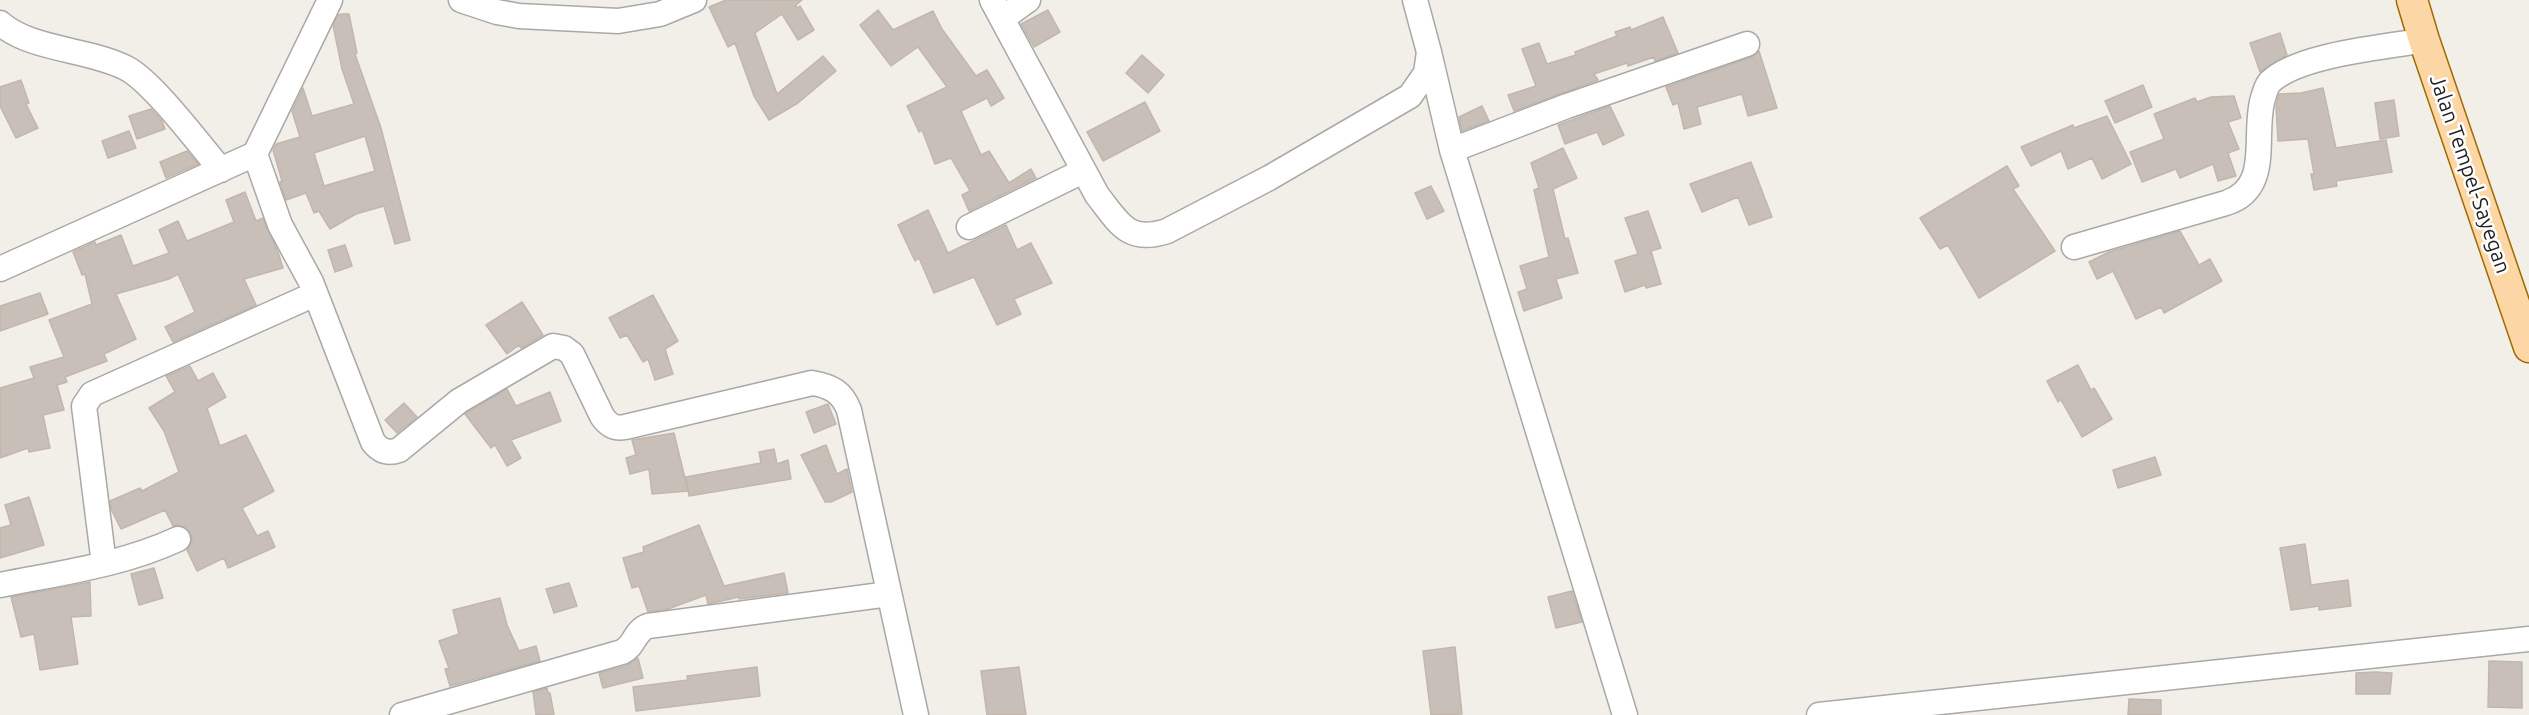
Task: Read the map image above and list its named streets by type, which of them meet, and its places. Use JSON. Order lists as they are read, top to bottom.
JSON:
{
  "streets": {
    "main road": ["Jalan Tempel-Sayegan"]
  }
}
